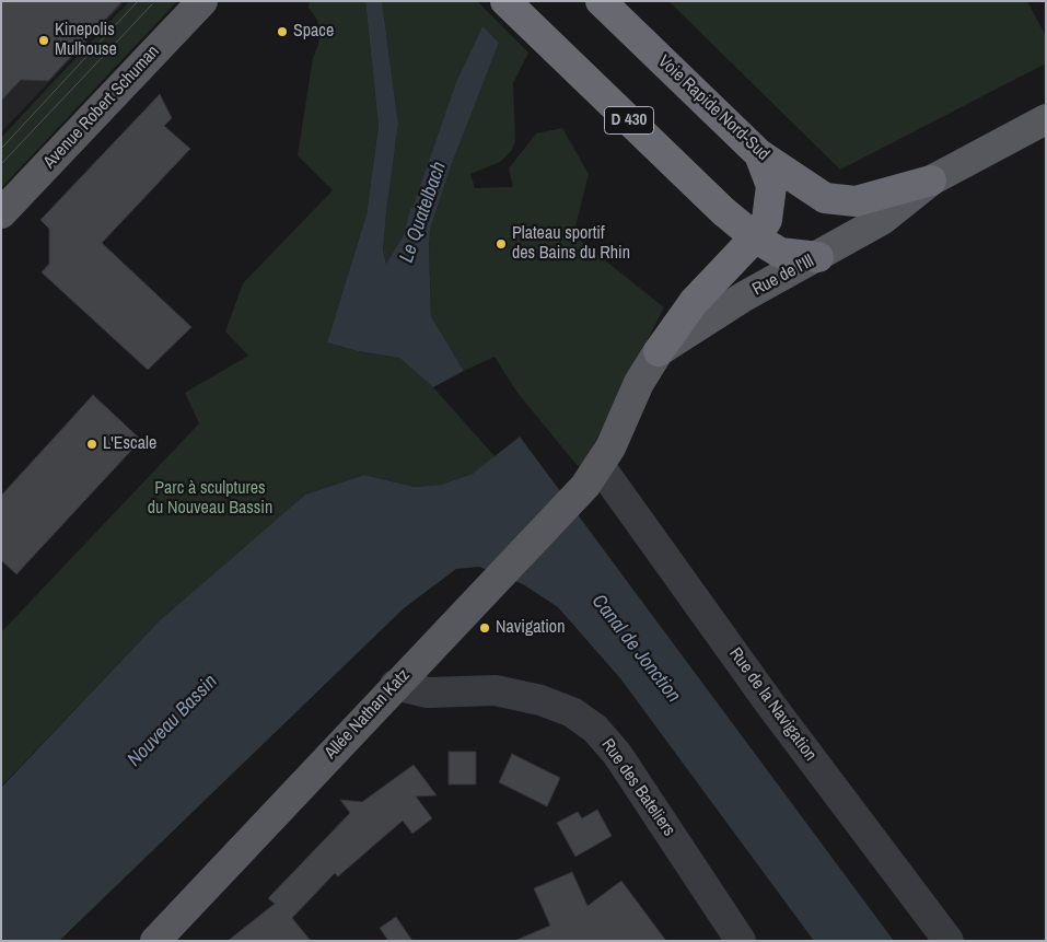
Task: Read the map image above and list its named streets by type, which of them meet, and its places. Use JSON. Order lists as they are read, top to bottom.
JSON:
{
  "streets": {
    "highway": ["Voie Rapide Nord-Sud", "D 430"],
    "main road": ["Avenue Robert Schuman", "Rue de l'Ill", "Allée Nathan Katz"],
    "street": ["Rue de la Navigation", "Rue des Bateliers"]
  },
  "crossings": [
    ["Voie Rapide Nord-Sud", "Rue de l'Ill"],
    ["D 430", "Rue de l'Ill"],
    ["Rue de l'Ill", "Rue de la Navigation"],
    ["Rue de l'Ill", "Allée Nathan Katz"],
    ["Allée Nathan Katz", "Rue des Bateliers"]
  ],
  "water": ["Le Quatelbach", "Canal de Jonction", "Nouveau Bassin"],
  "parks": ["Parc à sculptures du Nouveau Bassin"],
  "places": [
    "Space",
    "Kinepolis Mulhouse",
    "Plateau sportif des Bains du Rhin",
    "L'Escale",
    "Navigation"
  ]
}
